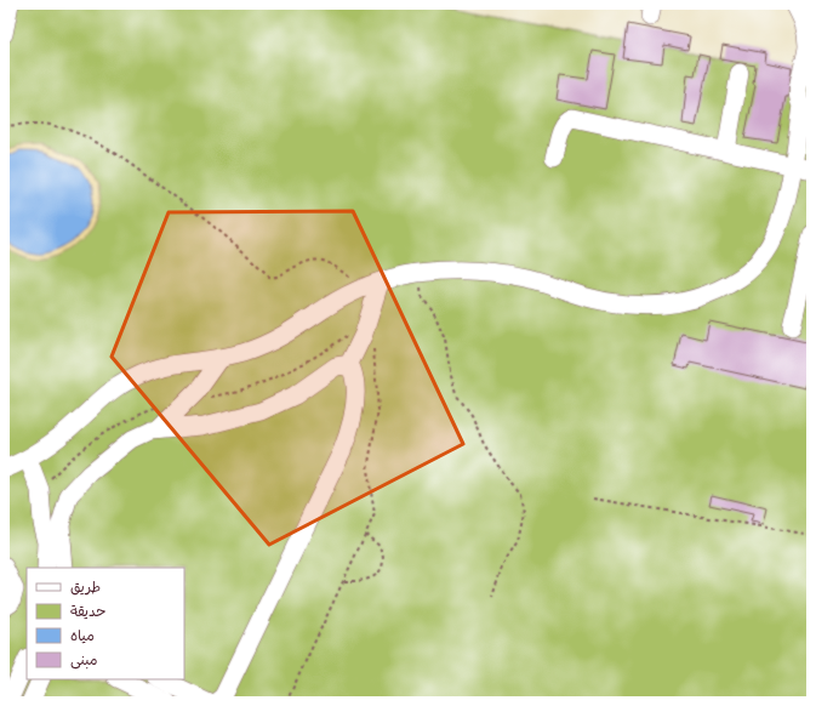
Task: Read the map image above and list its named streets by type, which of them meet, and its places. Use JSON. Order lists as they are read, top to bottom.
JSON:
{
  "legend": [
    "طريق",
    "حديقة",
    "مياه",
    "مبنى"
  ]
}
